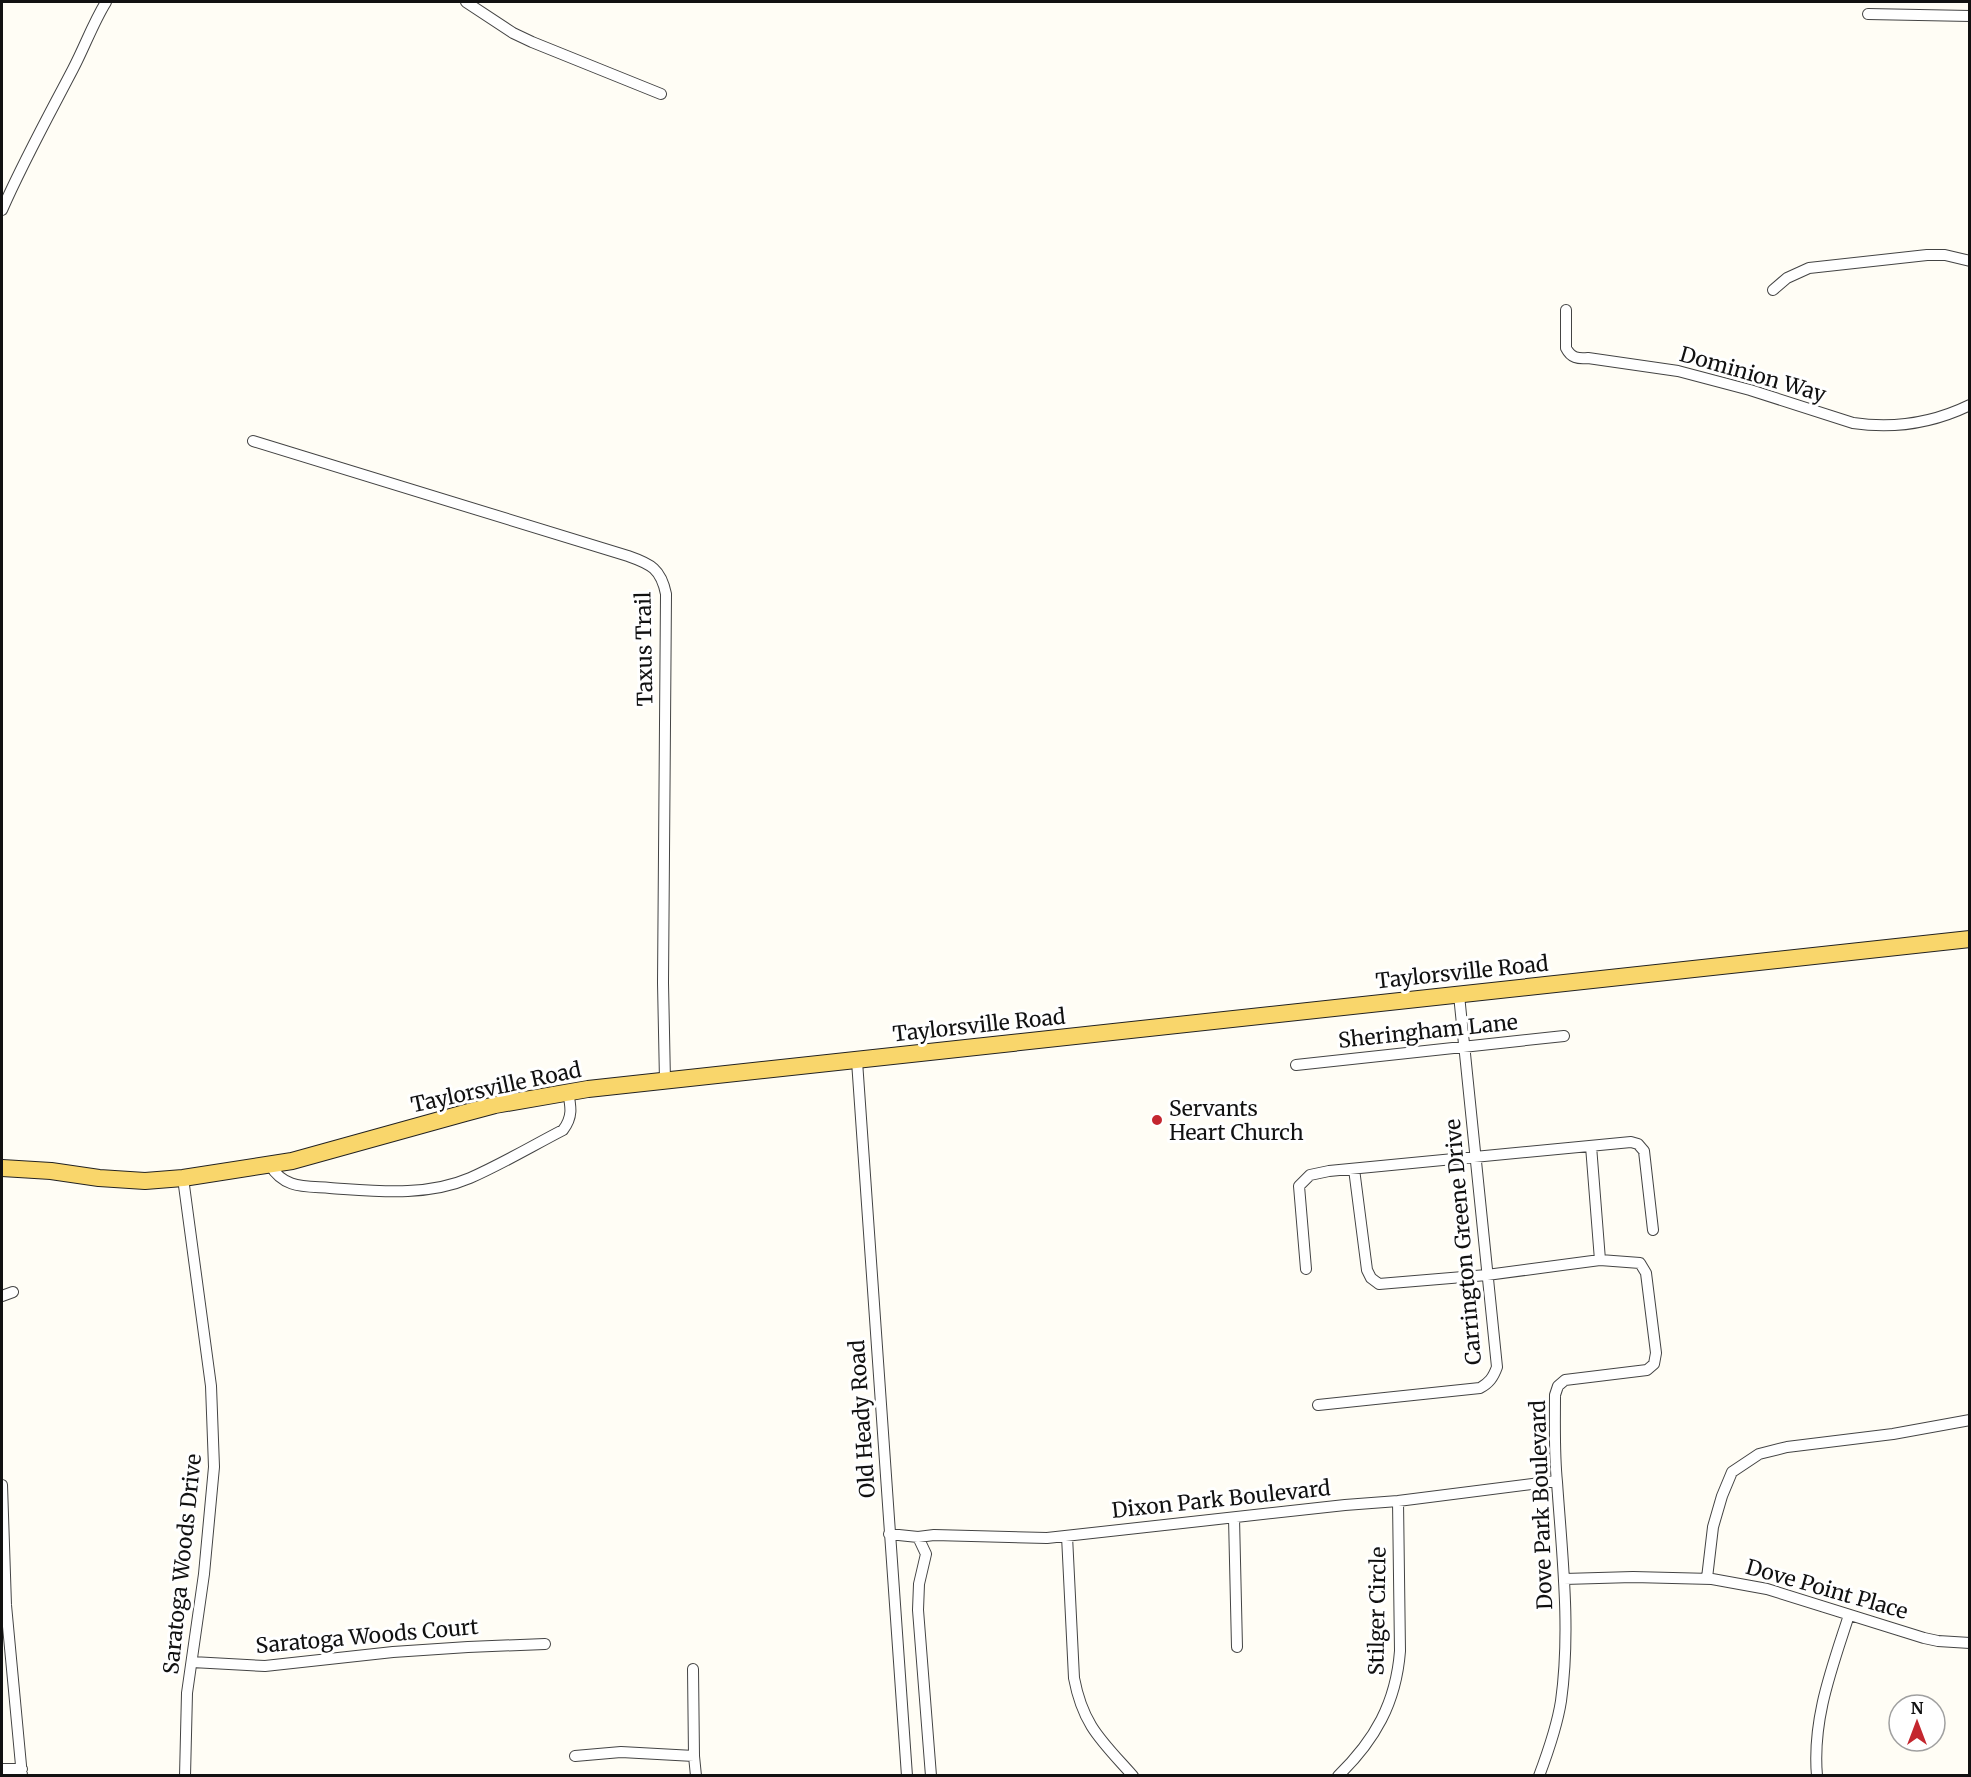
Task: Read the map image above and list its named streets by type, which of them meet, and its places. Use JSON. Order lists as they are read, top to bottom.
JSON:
{
  "streets": {
    "main road": ["Taylorsville Road"],
    "street": [
      "Dominion Way",
      "Taxus Trail",
      "Sheringham Lane",
      "Carrington Greene Drive",
      "Old Heady Road",
      "Dixon Park Boulevard",
      "Dove Park Boulevard",
      "Saratoga Woods Drive",
      "Dove Point Place",
      "Stilger Circle",
      "Saratoga Woods Court"
    ]
  },
  "crossings": [
    ["Taxus Trail", "Taylorsville Road"],
    ["Taylorsville Road", "Carrington Greene Drive"],
    ["Taylorsville Road", "Old Heady Road"],
    ["Taylorsville Road", "Saratoga Woods Drive"],
    ["Sheringham Lane", "Carrington Greene Drive"],
    ["Carrington Greene Drive", "Dove Park Boulevard"],
    ["Old Heady Road", "Dixon Park Boulevard"],
    ["Dixon Park Boulevard", "Dove Park Boulevard"],
    ["Dixon Park Boulevard", "Stilger Circle"],
    ["Dove Park Boulevard", "Dove Point Place"],
    ["Saratoga Woods Drive", "Saratoga Woods Court"]
  ],
  "places": ["Servants Heart Church"],
  "north": "top"
}
